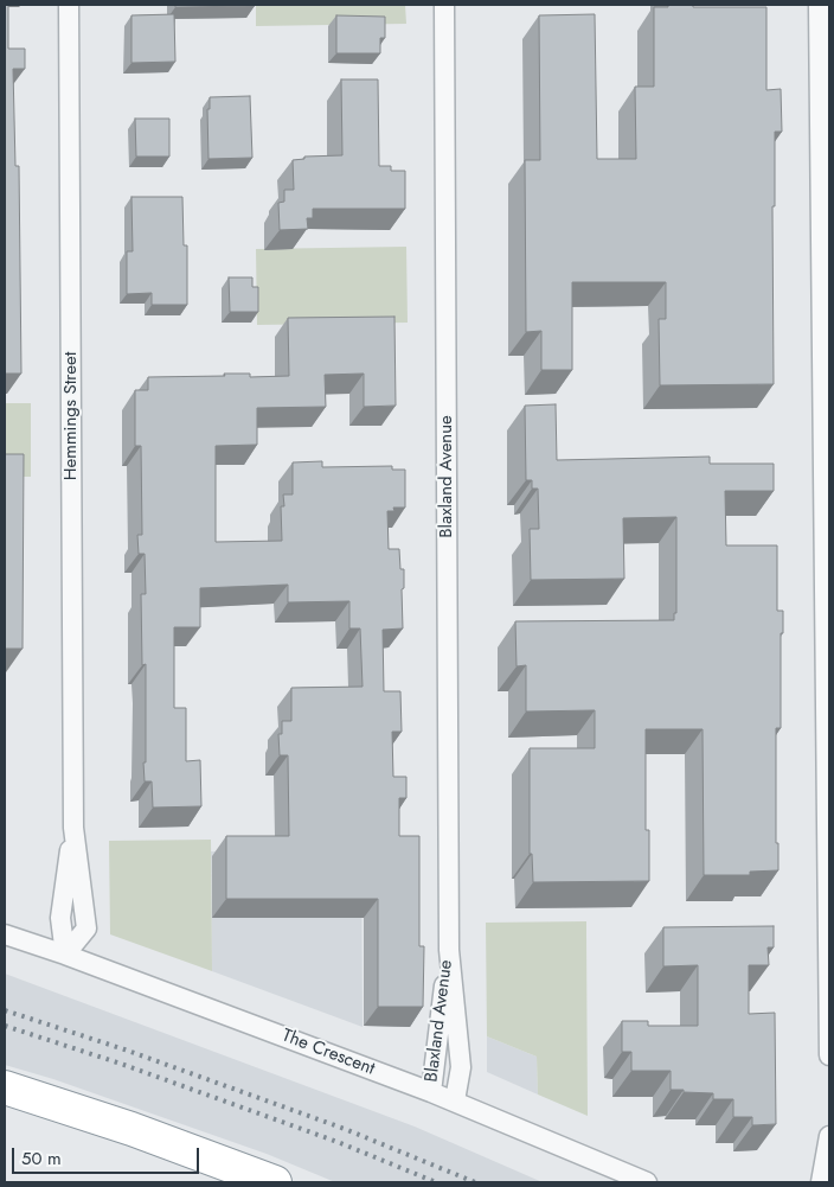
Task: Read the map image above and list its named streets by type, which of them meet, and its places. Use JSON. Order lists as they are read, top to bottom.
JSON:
{
  "streets": {
    "street": ["Hemmings Street", "Blaxland Avenue", "The Crescent"]
  },
  "crossings": [
    ["Hemmings Street", "The Crescent"],
    ["Blaxland Avenue", "The Crescent"]
  ],
  "scale_bar": "50 m"
}
